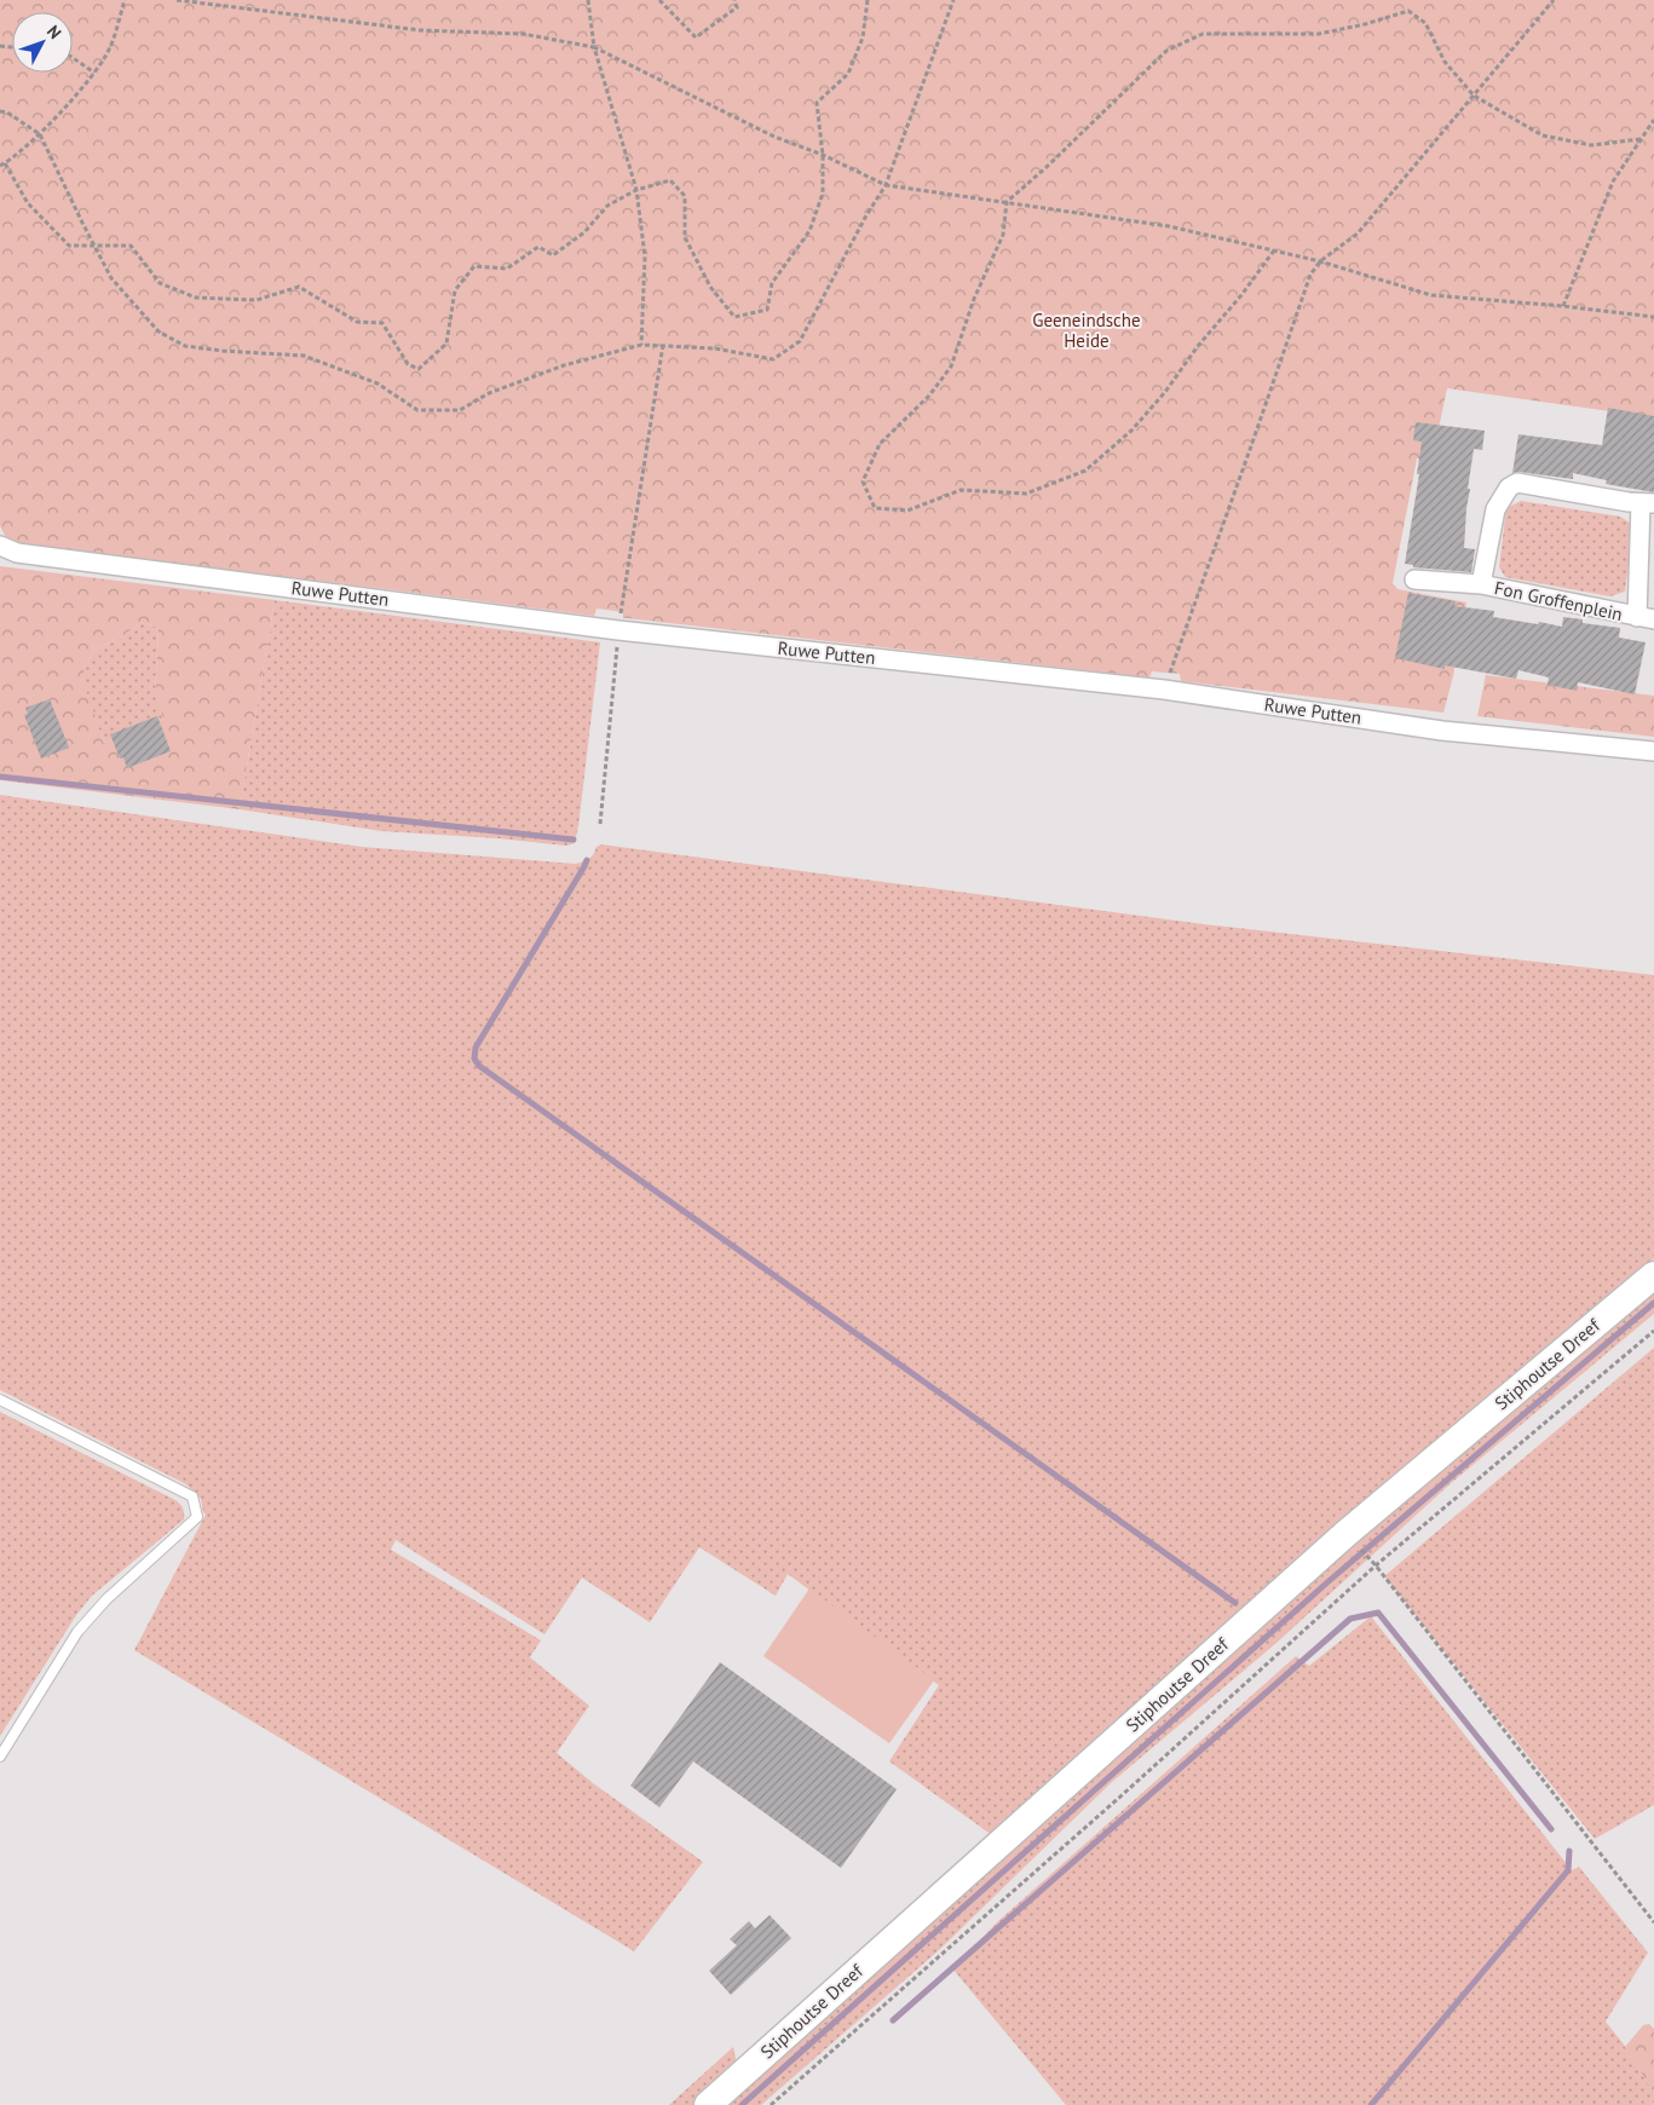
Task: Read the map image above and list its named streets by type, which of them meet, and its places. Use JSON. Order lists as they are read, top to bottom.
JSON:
{
  "streets": {
    "main road": ["Stiphoutse Dreef"],
    "street": ["Ruwe Putten", "Fon Groffenplein"]
  },
  "parks": ["Geeneindsche Heide"],
  "north": "top right"
}
